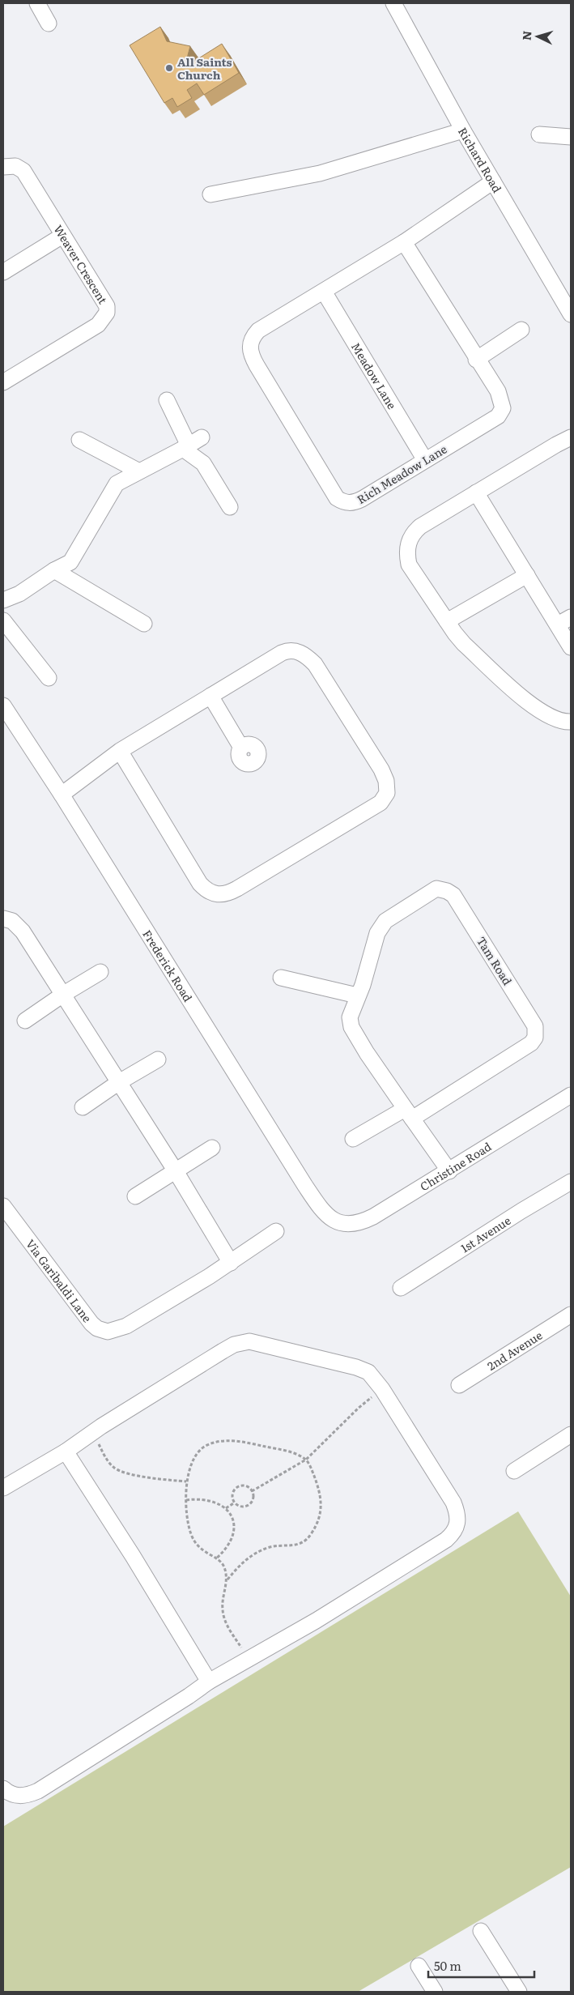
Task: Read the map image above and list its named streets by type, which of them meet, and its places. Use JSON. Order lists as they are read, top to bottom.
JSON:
{
  "streets": {
    "street": [
      "Richard Road",
      "Weaver Crescent",
      "Meadow Lane",
      "Rich Meadow Lane",
      "Tam Road",
      "Frederick Road",
      "Christine Road",
      "1st Avenue",
      "Via Garibaldi Lane",
      "2nd Avenue"
    ]
  },
  "crossings": [
    ["Richard Road", "Rich Meadow Lane"],
    ["Meadow Lane", "Rich Meadow Lane"],
    ["Tam Road", "Christine Road"],
    ["Frederick Road", "Christine Road"]
  ],
  "places": ["All Saints Church"],
  "scale_bar": "50 m",
  "north": "left"
}
